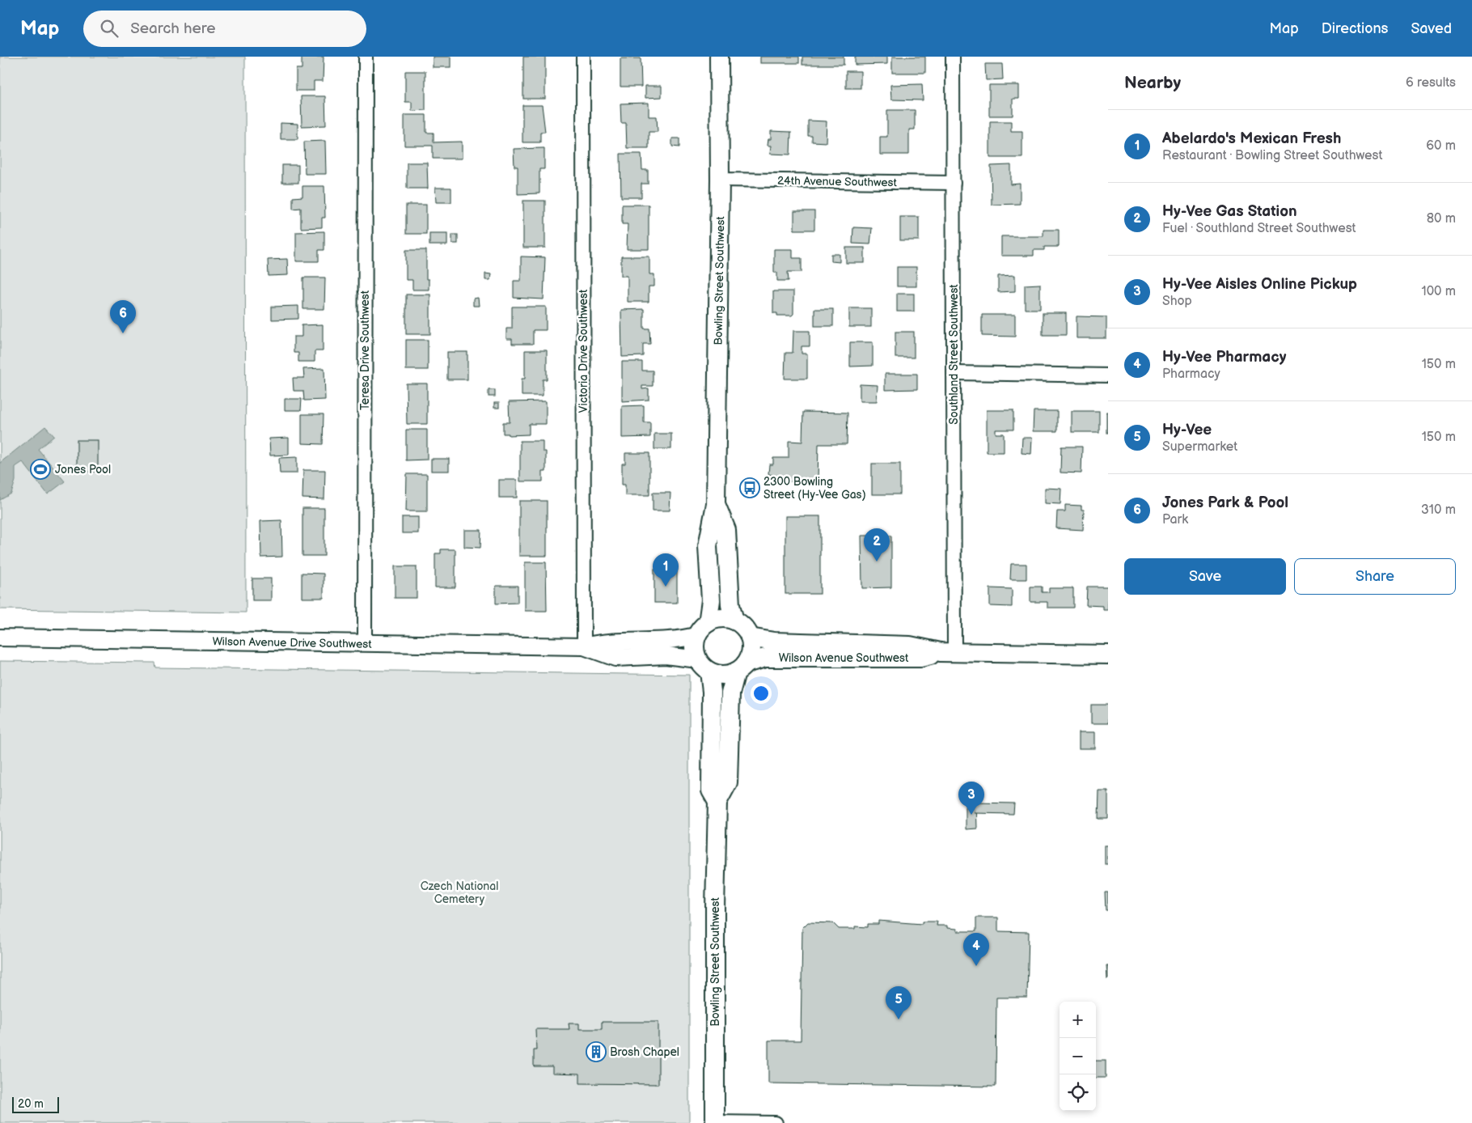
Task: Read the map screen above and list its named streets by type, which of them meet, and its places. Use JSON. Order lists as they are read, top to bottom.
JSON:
{
  "streets": {
    "main road": ["Bowling Street Southwest", "Wilson Avenue Southwest"],
    "street": [
      "24th Avenue Southwest",
      "Teresa Drive Southwest",
      "Victoria Drive Southwest",
      "Southland Street Southwest",
      "Wilson Avenue Drive Southwest"
    ]
  },
  "crossings": [
    ["24th Avenue Southwest", "Bowling Street Southwest"],
    ["24th Avenue Southwest", "Southland Street Southwest"],
    ["Bowling Street Southwest", "Wilson Avenue Drive Southwest"],
    ["Bowling Street Southwest", "Wilson Avenue Southwest"],
    ["Teresa Drive Southwest", "Wilson Avenue Drive Southwest"],
    ["Victoria Drive Southwest", "Wilson Avenue Drive Southwest"],
    ["Southland Street Southwest", "Wilson Avenue Southwest"],
    ["Wilson Avenue Drive Southwest", "Wilson Avenue Southwest"]
  ],
  "parks": ["Czech National Cemetery"],
  "places": {
    "sports": ["Jones Pool"],
    "bus stop": ["2300 Bowling Street (Hy-Vee Gas)"],
    "building": ["Brosh Chapel"]
  },
  "scale_bar": "20 m",
  "page": {
    "header": "Map",
    "search": "Search here",
    "nav": ["Map", "Directions", "Saved"],
    "heading": ["Nearby", "6 results"],
    "list": [
      {
        "mark": "1",
        "name": "Abelardo's Mexican Fresh",
        "note": "Restaurant · Bowling Street Southwest",
        "value": "60 m"
      },
      {
        "mark": "2",
        "name": "Hy-Vee Gas Station",
        "note": "Fuel · Southland Street Southwest",
        "value": "80 m"
      },
      {
        "mark": "3",
        "name": "Hy-Vee Aisles Online Pickup",
        "note": "Shop",
        "value": "100 m"
      },
      {
        "mark": "4",
        "name": "Hy-Vee Pharmacy",
        "note": "Pharmacy",
        "value": "150 m"
      },
      {
        "mark": "5",
        "name": "Hy-Vee",
        "note": "Supermarket",
        "value": "150 m"
      },
      {
        "mark": "6",
        "name": "Jones Park & Pool",
        "note": "Park",
        "value": "310 m"
      }
    ],
    "pins": [
      "6",
      "2",
      "1",
      "3",
      "4",
      "5"
    ],
    "buttons": ["Save", "Share"],
    "map_buttons": ["+", "−"],
    "scale": "20 m"
  }
}
